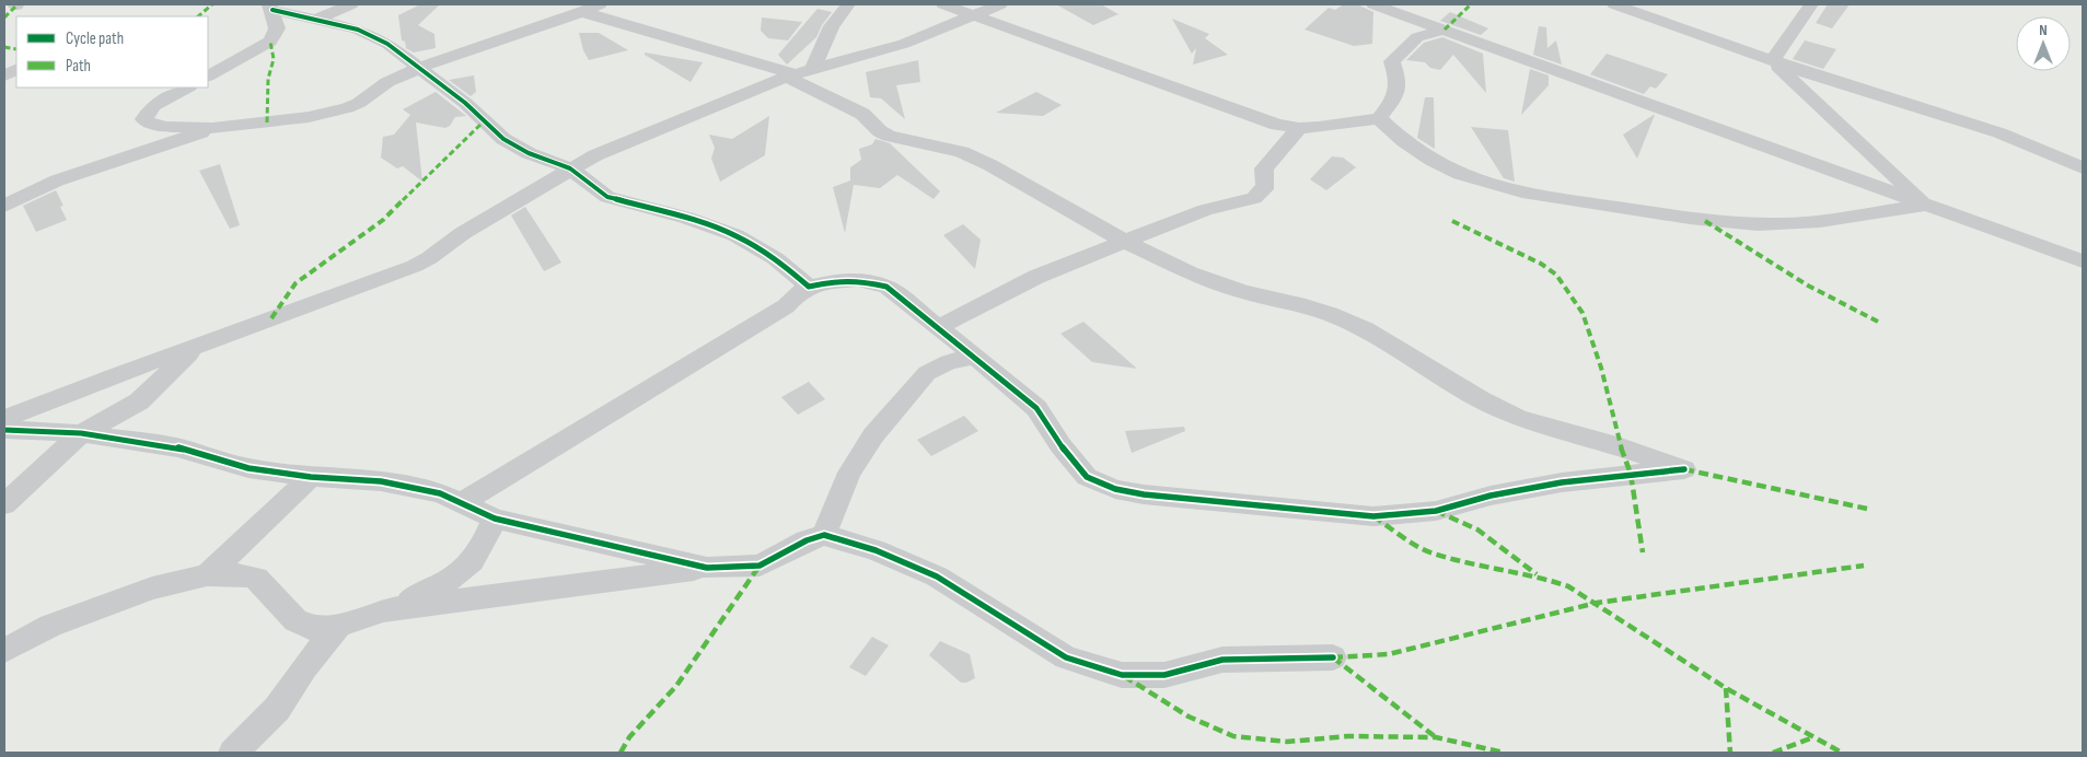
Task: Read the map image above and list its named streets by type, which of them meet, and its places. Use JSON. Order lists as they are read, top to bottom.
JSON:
{
  "legend": ["Cycle path", "Path"],
  "north": "top"
}
